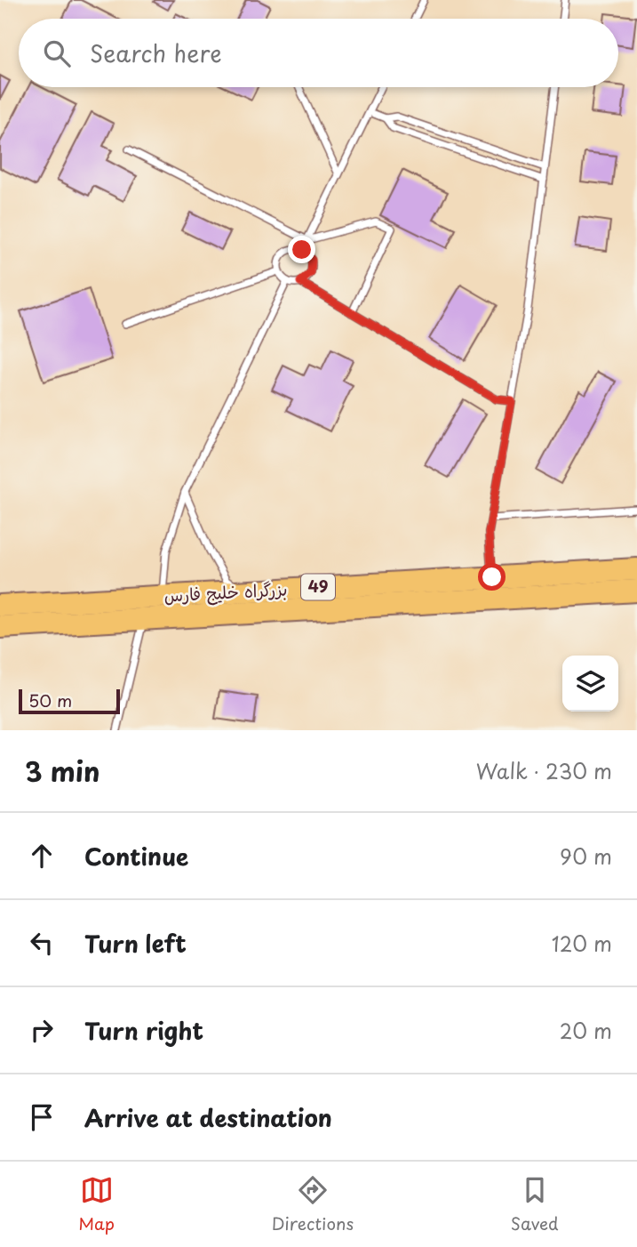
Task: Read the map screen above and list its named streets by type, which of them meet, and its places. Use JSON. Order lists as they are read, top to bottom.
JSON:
{
  "streets": {
    "highway": ["49", "بزرگراه خلیج فارس"]
  },
  "scale_bar": "50 m",
  "page": {
    "search": "Search here",
    "scale": "50 m",
    "heading": ["3 min", "Walk · 230 m"],
    "list": [
      ["Continue", "90 m"],
      ["Turn left", "120 m"],
      ["Turn right", "20 m"],
      "Arrive at destination"
    ],
    "nav": ["Map", "Directions", "Saved"]
  }
}
